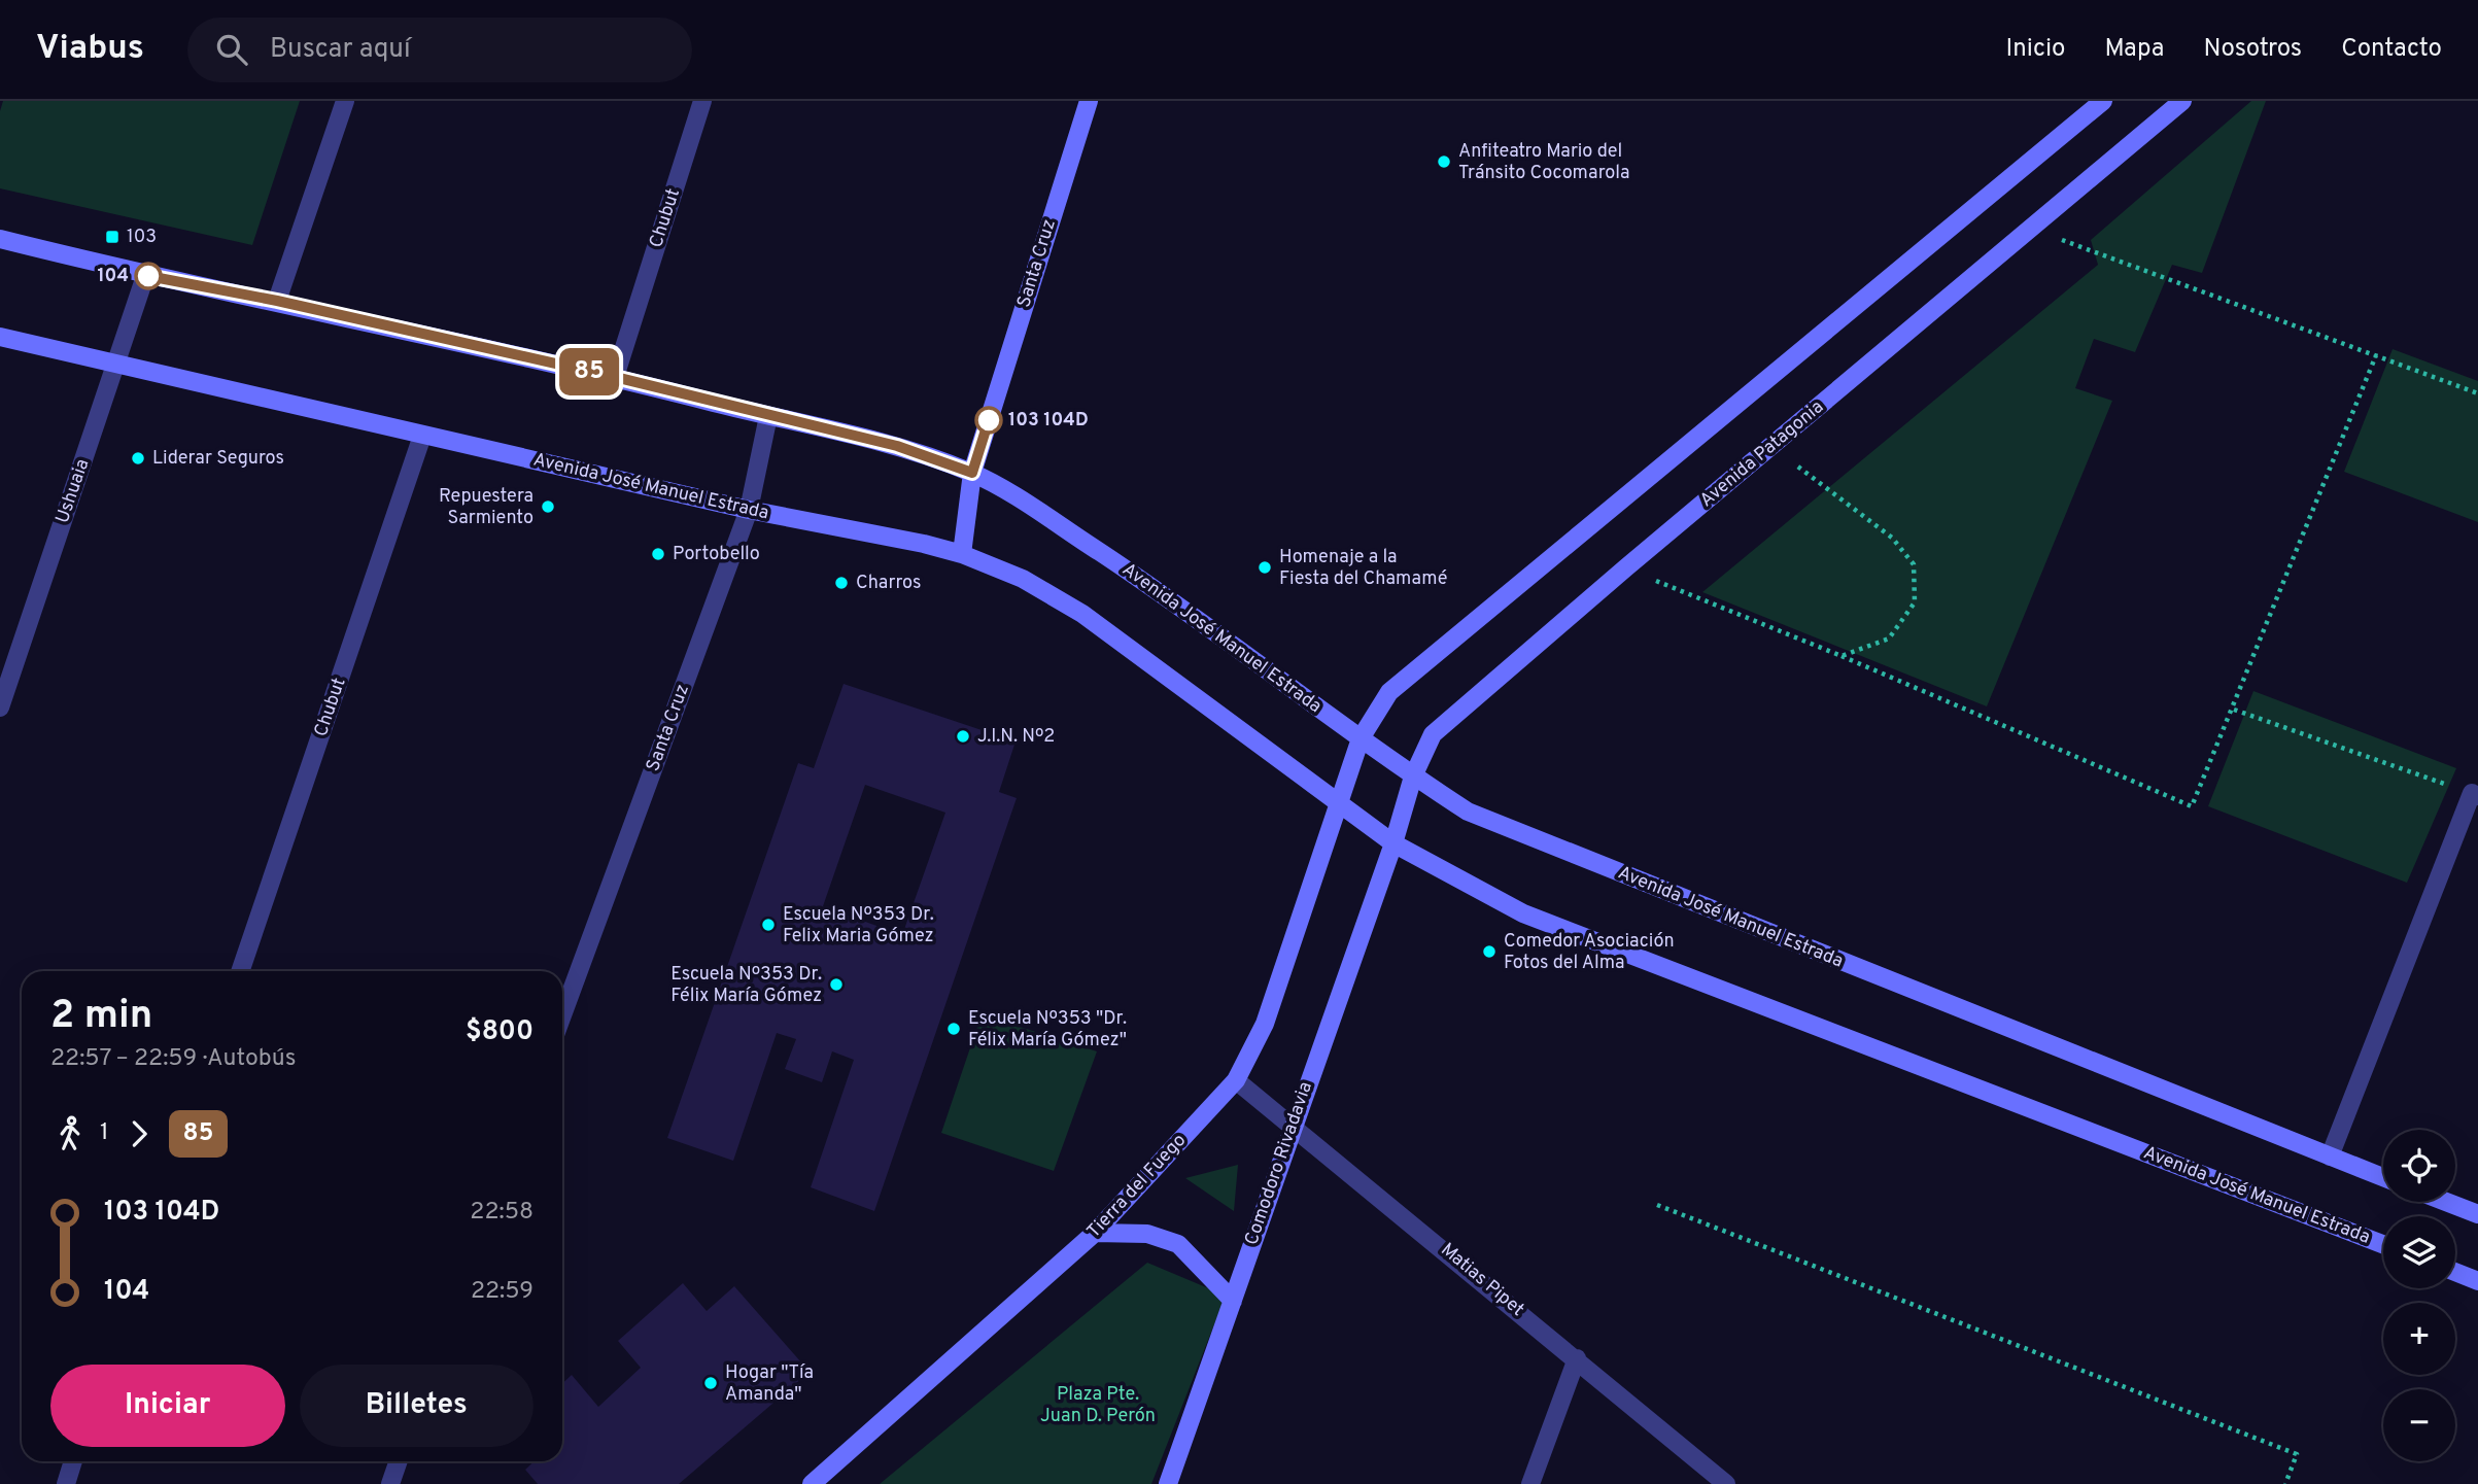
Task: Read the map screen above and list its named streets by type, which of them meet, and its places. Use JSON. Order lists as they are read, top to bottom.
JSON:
{
  "streets": {
    "main road": [
      "Santa Cruz",
      "Avenida Patagonia",
      "Avenida José Manuel Estrada",
      "Comodoro Rivadavia",
      "Tierra del Fuego"
    ],
    "street": ["Chubut", "Ushuaia", "Matias Pipet"]
  },
  "crossings": [
    ["Chubut", "Avenida José Manuel Estrada"],
    ["Santa Cruz", "Avenida José Manuel Estrada"],
    ["Avenida Patagonia", "Avenida José Manuel Estrada"],
    ["Avenida Patagonia", "Comodoro Rivadavia"],
    ["Avenida José Manuel Estrada", "Ushuaia"],
    ["Avenida José Manuel Estrada", "Comodoro Rivadavia"],
    ["Avenida José Manuel Estrada", "Tierra del Fuego"],
    ["Comodoro Rivadavia", "Matias Pipet"],
    ["Tierra del Fuego", "Matias Pipet"]
  ],
  "parks": ["Plaza Pte. Juan D. Perón"],
  "places": {
    "other": [
      "Anfiteatro Mario del Tránsito Cocomarola",
      "104",
      "103 104D",
      "Liderar Seguros",
      "Repuestera Sarmiento",
      "Portobello",
      "Homenaje a la Fiesta del Chamamé",
      "Charros",
      "J.I.N. Nº2",
      "Escuela Nº353 Dr. Felix Maria Gómez",
      "Comedor Asociación Fotos del Alma",
      "Escuela Nº353 Dr. Félix María Gómez",
      "Escuela Nº353 \"Dr. Félix María Gómez\"",
      "Hogar \"Tía Amanda\""
    ],
    "transit": ["103"]
  },
  "lines": ["bus line 85"],
  "page": {
    "header": "Viabus",
    "search": "Buscar aquí",
    "nav": [
      "Inicio",
      "Mapa",
      "Nosotros",
      "Contacto"
    ],
    "on_map": "85",
    "heading": ["2 min", "22:57 – 22:59 · Autobús", "$800"],
    "legs": ["1", "85"],
    "map_buttons": ["+", "−"],
    "list": [
      {
        "name": "103 104D",
        "value": "22:58"
      },
      {
        "name": "104",
        "value": "22:59"
      }
    ],
    "buttons": ["Iniciar", "Billetes"]
  }
}
